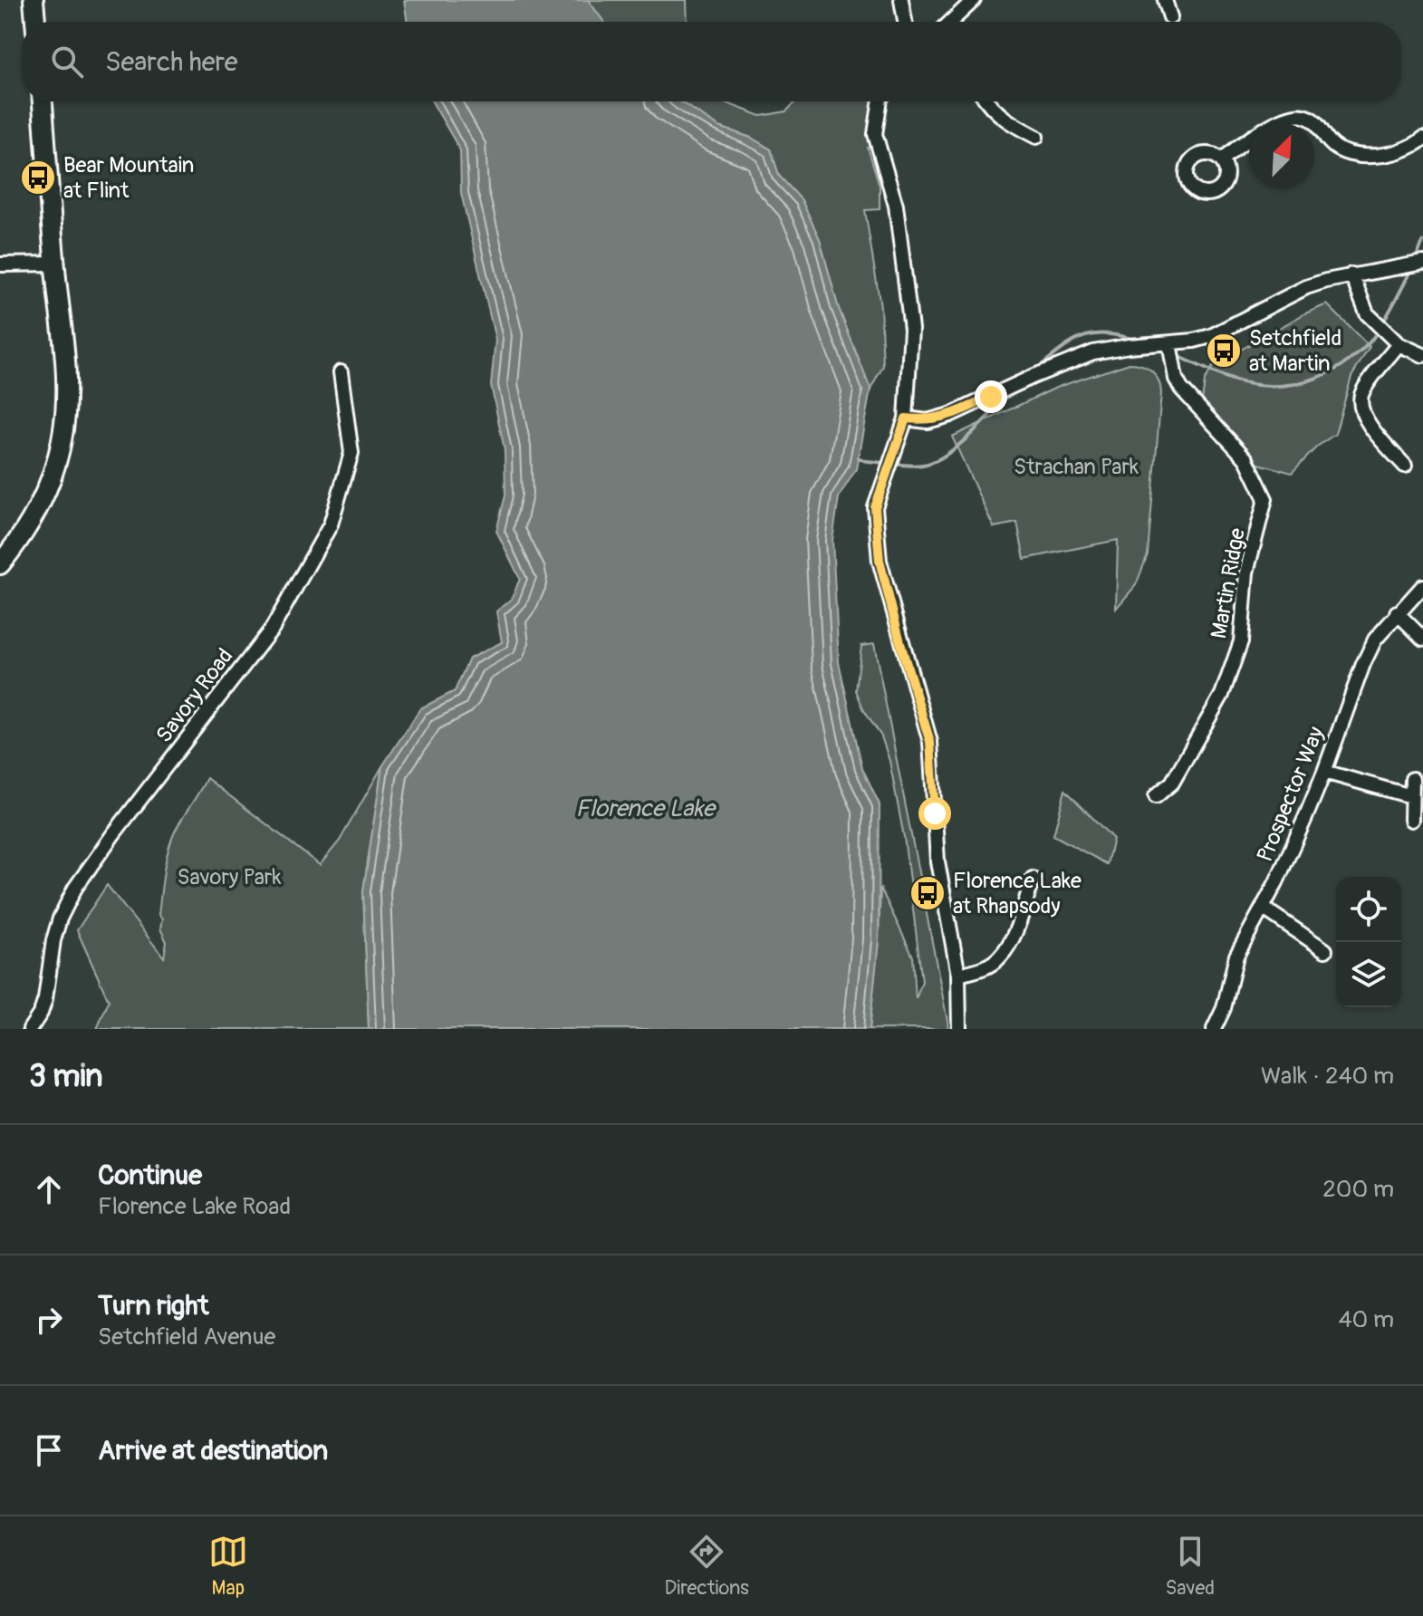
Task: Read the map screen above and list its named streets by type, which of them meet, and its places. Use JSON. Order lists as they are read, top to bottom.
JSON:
{
  "streets": {
    "street": ["Martin Ridge", "Savory Road", "Prospector Way"]
  },
  "water": ["Florence Lake"],
  "parks": ["Strachan Park", "Savory Park"],
  "places": {
    "bus stop": ["Bear Mountain at Flint", "Setchfield at Martin", "Florence Lake at Rhapsody"]
  },
  "north": "top right",
  "page": {
    "search": "Search here",
    "heading": ["3 min", "Walk · 240 m"],
    "list": [
      ["Continue", "Florence Lake Road", "200 m"],
      ["Turn right", "Setchfield Avenue", "40 m"],
      "Arrive at destination"
    ],
    "nav": ["Map", "Directions", "Saved"]
  }
}
